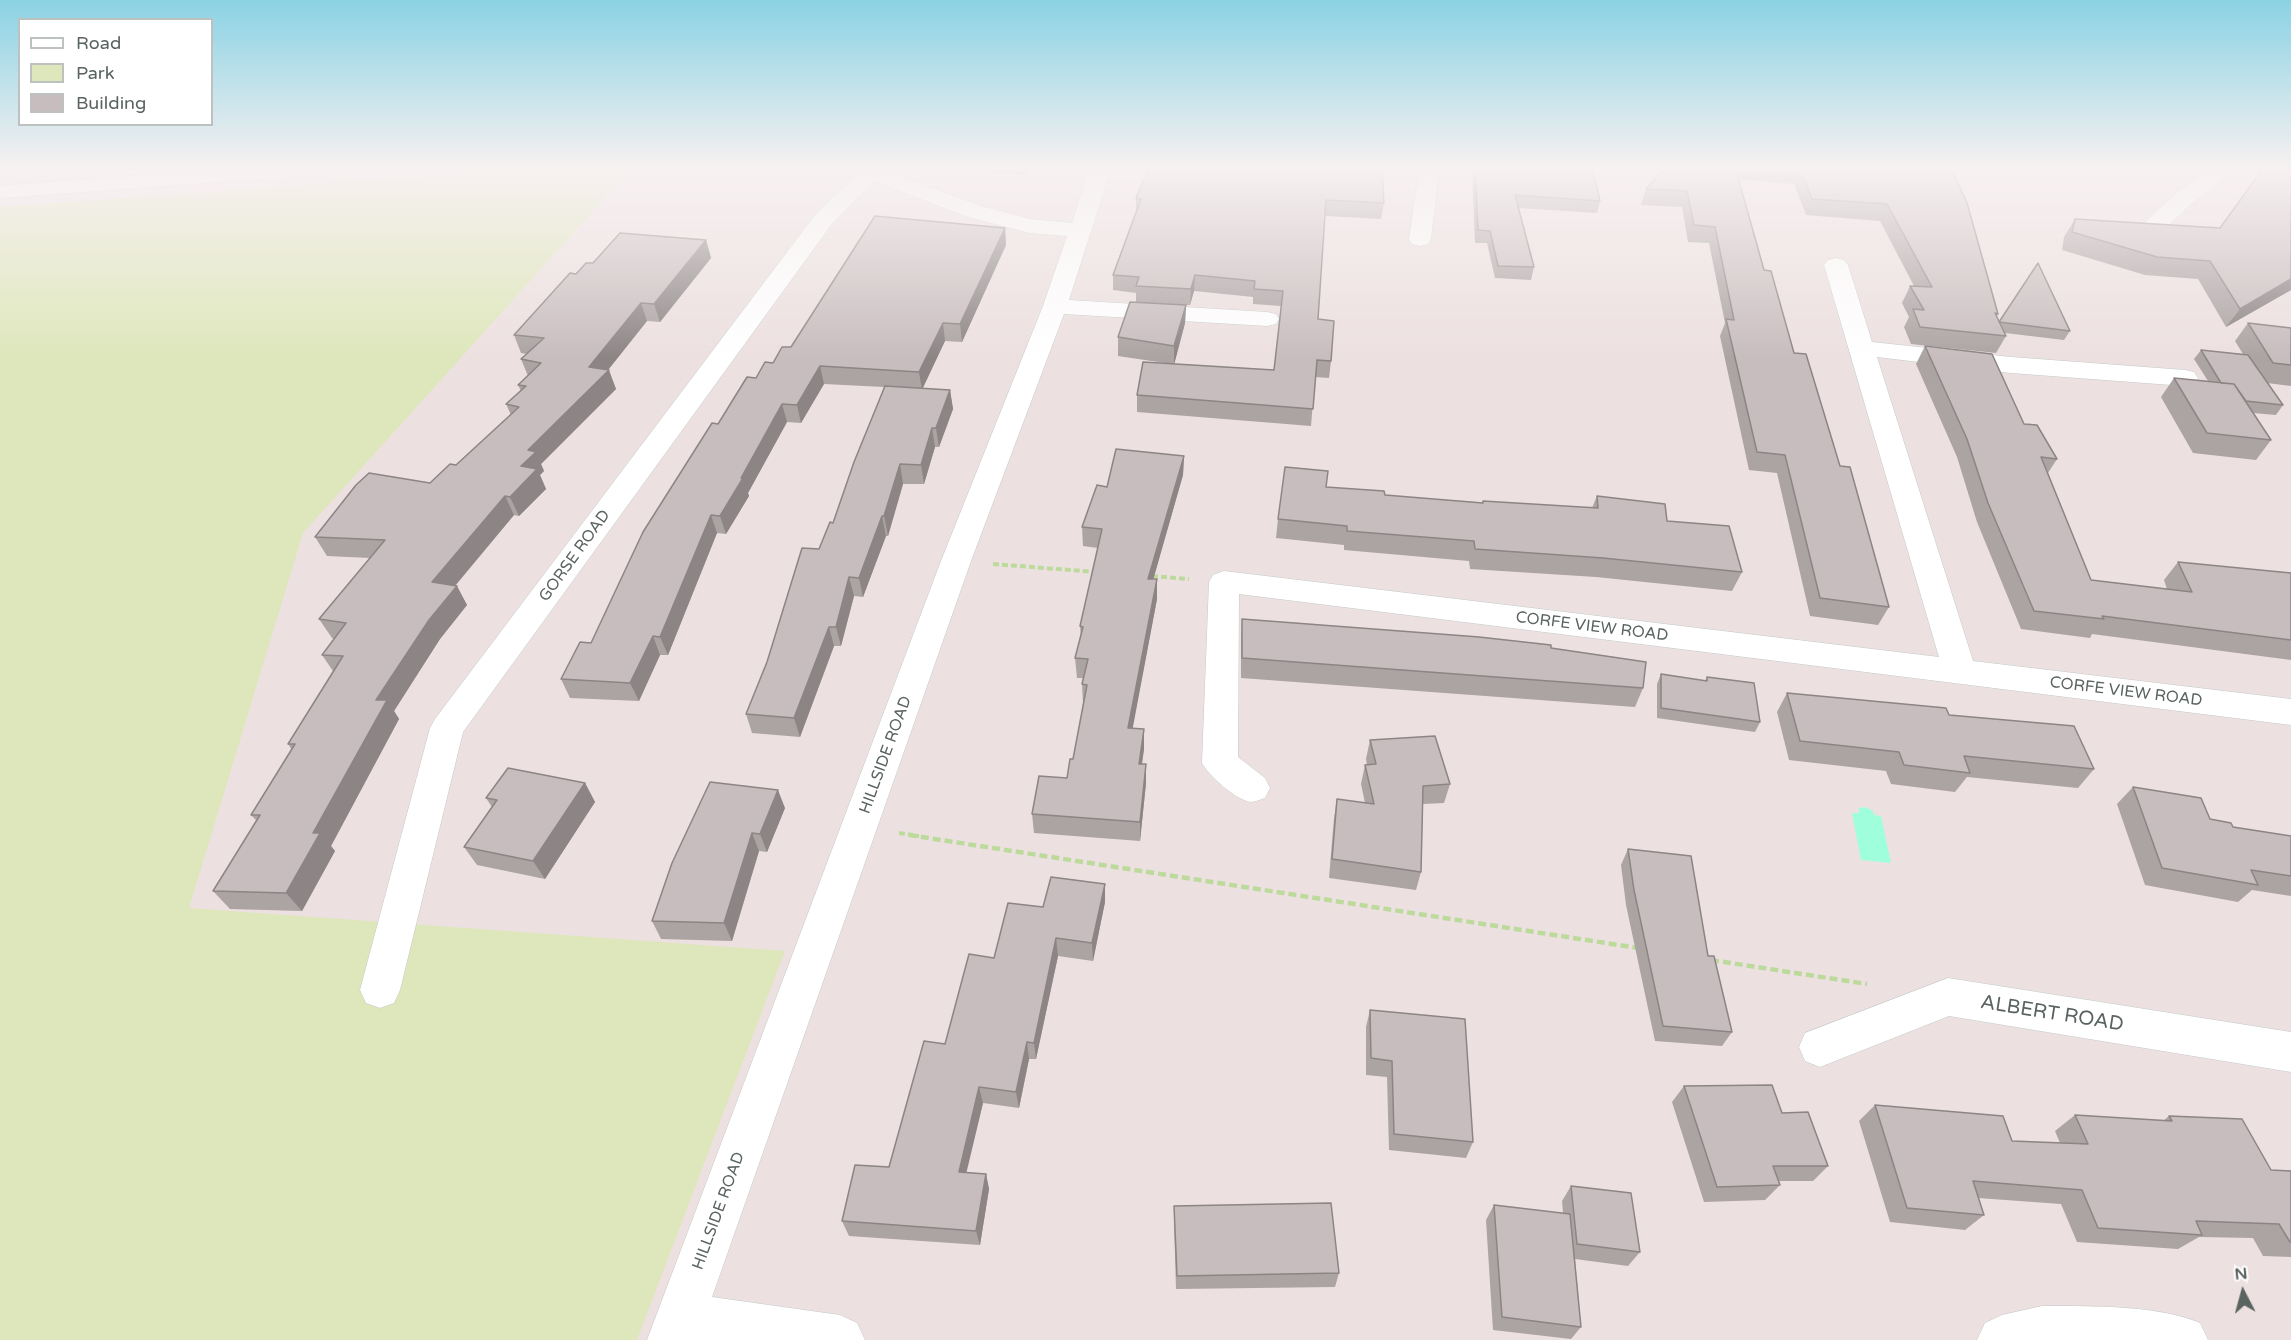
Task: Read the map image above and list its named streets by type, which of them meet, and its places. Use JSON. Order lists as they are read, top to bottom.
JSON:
{
  "streets": {
    "street": [
      "GORSE ROAD",
      "CORFE VIEW ROAD",
      "HILLSIDE ROAD",
      "ALBERT ROAD"
    ]
  },
  "legend": ["Road", "Park", "Building"],
  "north": "top"
}
